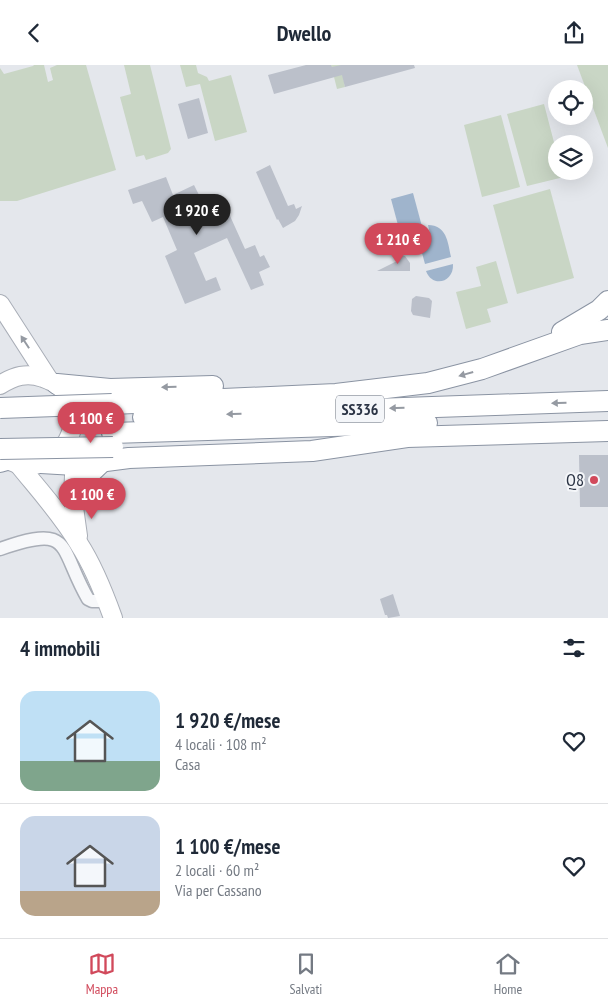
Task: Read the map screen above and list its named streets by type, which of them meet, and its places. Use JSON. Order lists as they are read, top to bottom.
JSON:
{
  "streets": {
    "highway": ["SS336"]
  },
  "places": ["Q8"],
  "page": {
    "header": "Dwello",
    "price": [
      "1 920 €",
      "1 210 €",
      "1 100 €",
      "1 100 €"
    ],
    "heading": "4 immobili",
    "list": [
      {
        "name": "1 920 €/mese",
        "note": "4 locali · 108 m² · Casa"
      },
      {
        "name": "1 100 €/mese",
        "note": "2 locali · 60 m² · Via per Cassano"
      }
    ],
    "tabs": ["Mappa", "Salvati", "Home"]
  }
}
